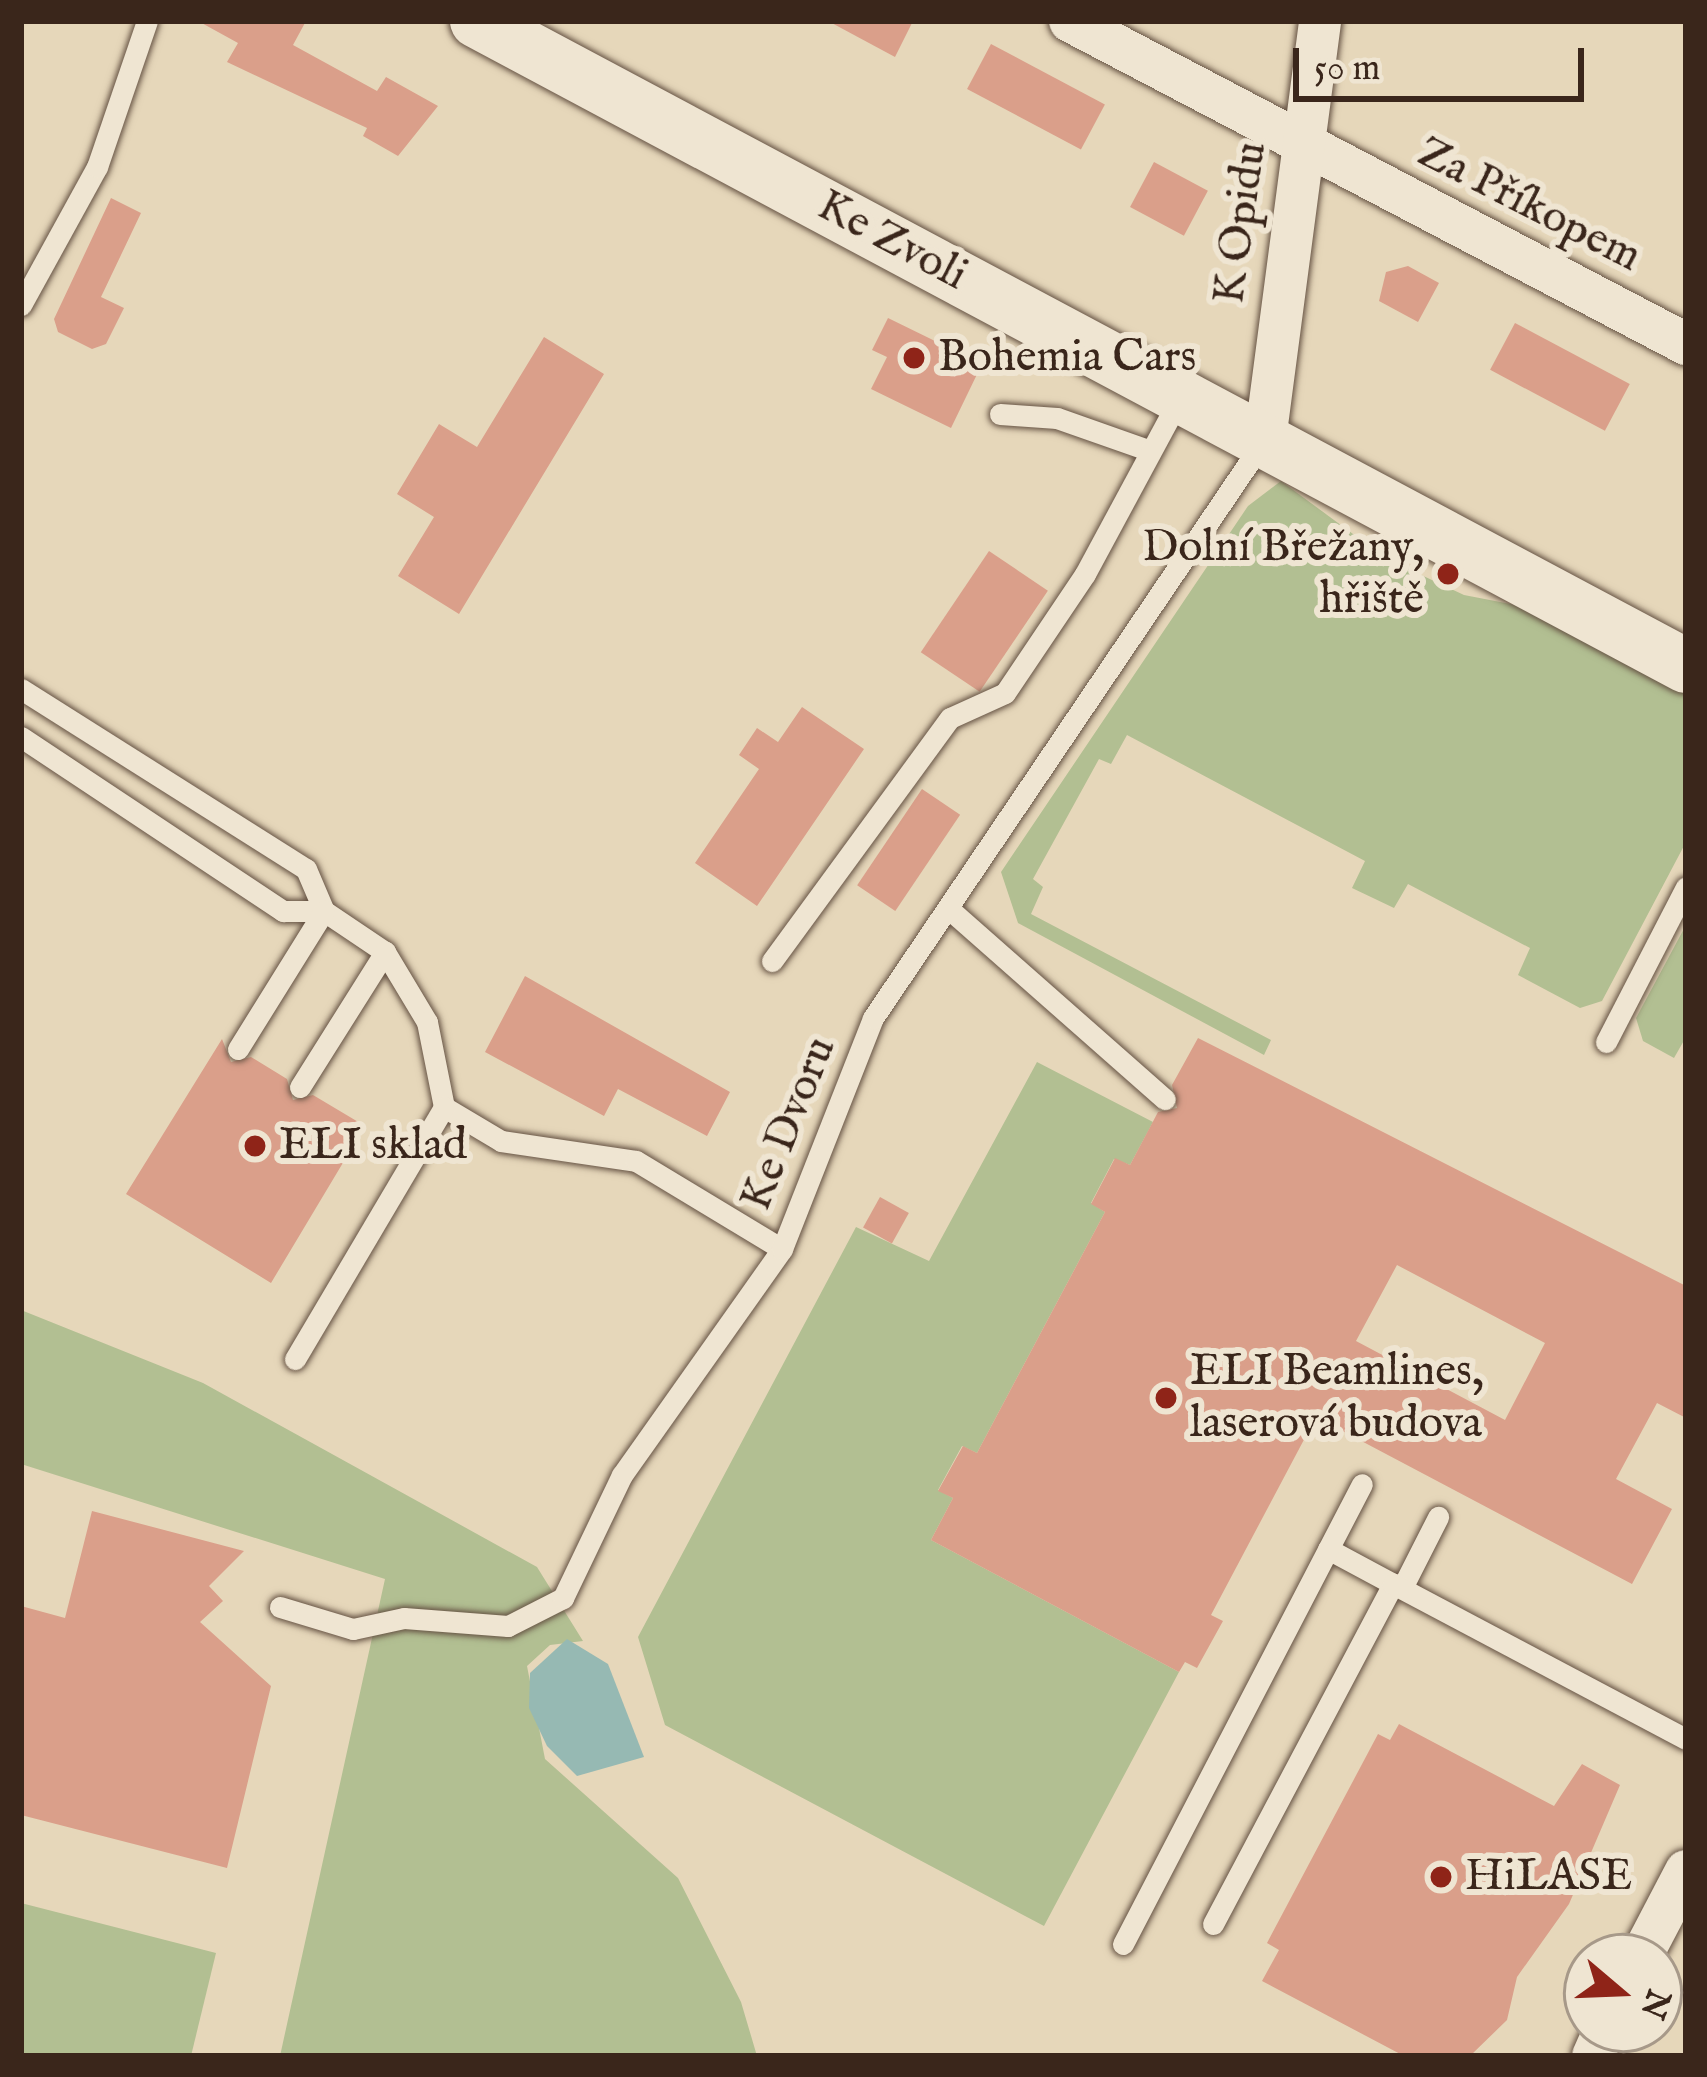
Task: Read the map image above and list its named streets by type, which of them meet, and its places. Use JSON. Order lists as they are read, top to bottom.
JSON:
{
  "streets": {
    "street": ["Za Příkopem", "K Opidu", "Ke Zvoli"],
    "lane": ["Ke Dvoru"]
  },
  "crossings": [
    ["Za Příkopem", "K Opidu"],
    ["K Opidu", "Ke Zvoli"],
    ["K Opidu", "Ke Dvoru"],
    ["Ke Zvoli", "Ke Dvoru"]
  ],
  "places": [
    "Bohemia Cars",
    "Dolní Břežany, hřiště",
    "ELI sklad",
    "ELI Beamlines, laserová budova",
    "HiLASE"
  ],
  "scale_bar": "50 m",
  "north": "right"
}
